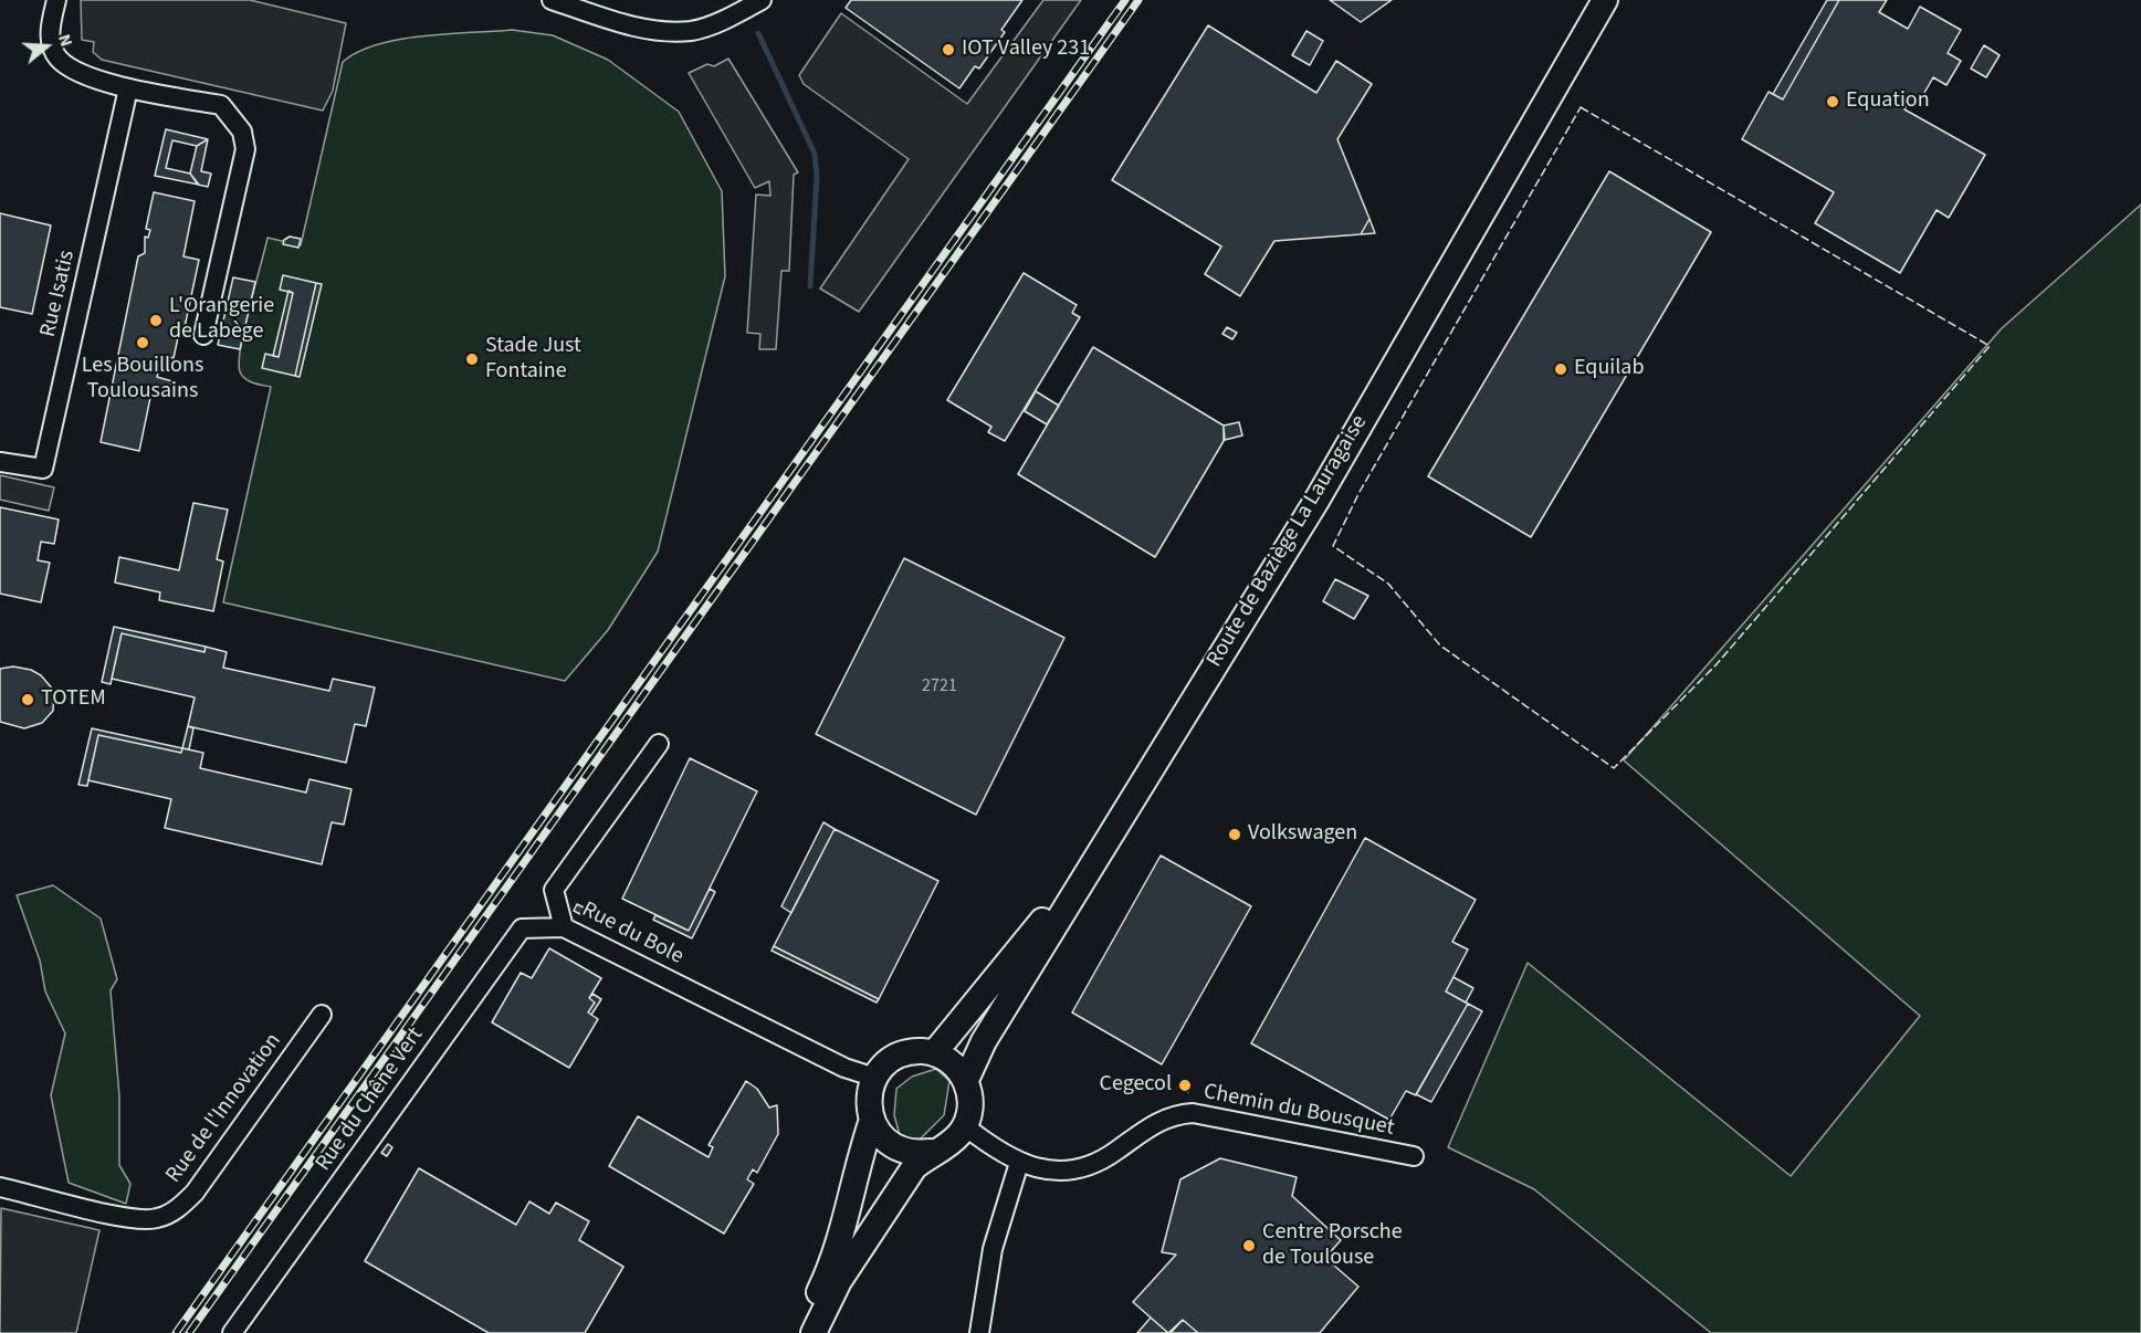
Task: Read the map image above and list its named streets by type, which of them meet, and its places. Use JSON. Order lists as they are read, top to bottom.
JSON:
{
  "streets": {
    "main road": ["Route de Baziège La Lauragaise"],
    "street": [
      "Rue Isatis",
      "Rue du Bole",
      "Rue du Chêne Vert",
      "Rue de l'Innovation",
      "Chemin du Bousquet"
    ]
  },
  "crossings": [
    ["Route de Baziège La Lauragaise", "Rue du Bole"],
    ["Route de Baziège La Lauragaise", "Chemin du Bousquet"],
    ["Rue du Bole", "Rue du Chêne Vert"],
    ["Rue du Bole", "Chemin du Bousquet"]
  ],
  "places": [
    "IOT Valley 231",
    "Equation",
    "L'Orangerie de Labège",
    "Les Bouillons Toulousains",
    "Stade Just Fontaine",
    "Equilab",
    "TOTEM",
    "Volkswagen",
    "Cegecol",
    "Centre Porsche de Toulouse"
  ],
  "house_numbers": ["2721"],
  "north": "right"
}
